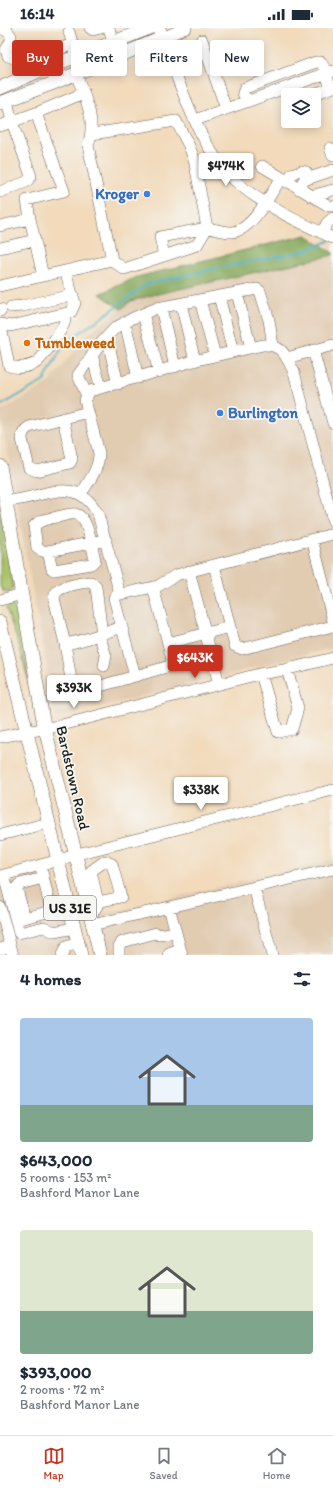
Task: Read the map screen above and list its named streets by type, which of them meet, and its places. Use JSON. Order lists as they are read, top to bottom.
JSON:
{
  "streets": {
    "main road": ["Bardstown Road", "US 31E"]
  },
  "places": ["Kroger", "Tumbleweed", "Burlington"],
  "page": {
    "status": "16:14",
    "chip": [
      "Buy",
      "Rent",
      "Filters",
      "New"
    ],
    "price": [
      "$474K",
      "$643K",
      "$393K",
      "$338K"
    ],
    "heading": "4 homes",
    "list": [
      {
        "name": "$643,000",
        "note": "5 rooms · 153 m² · Bashford Manor Lane"
      },
      {
        "name": "$393,000",
        "note": "2 rooms · 72 m² · Bashford Manor Lane"
      }
    ],
    "tabs": ["Map", "Saved", "Home"]
  }
}
